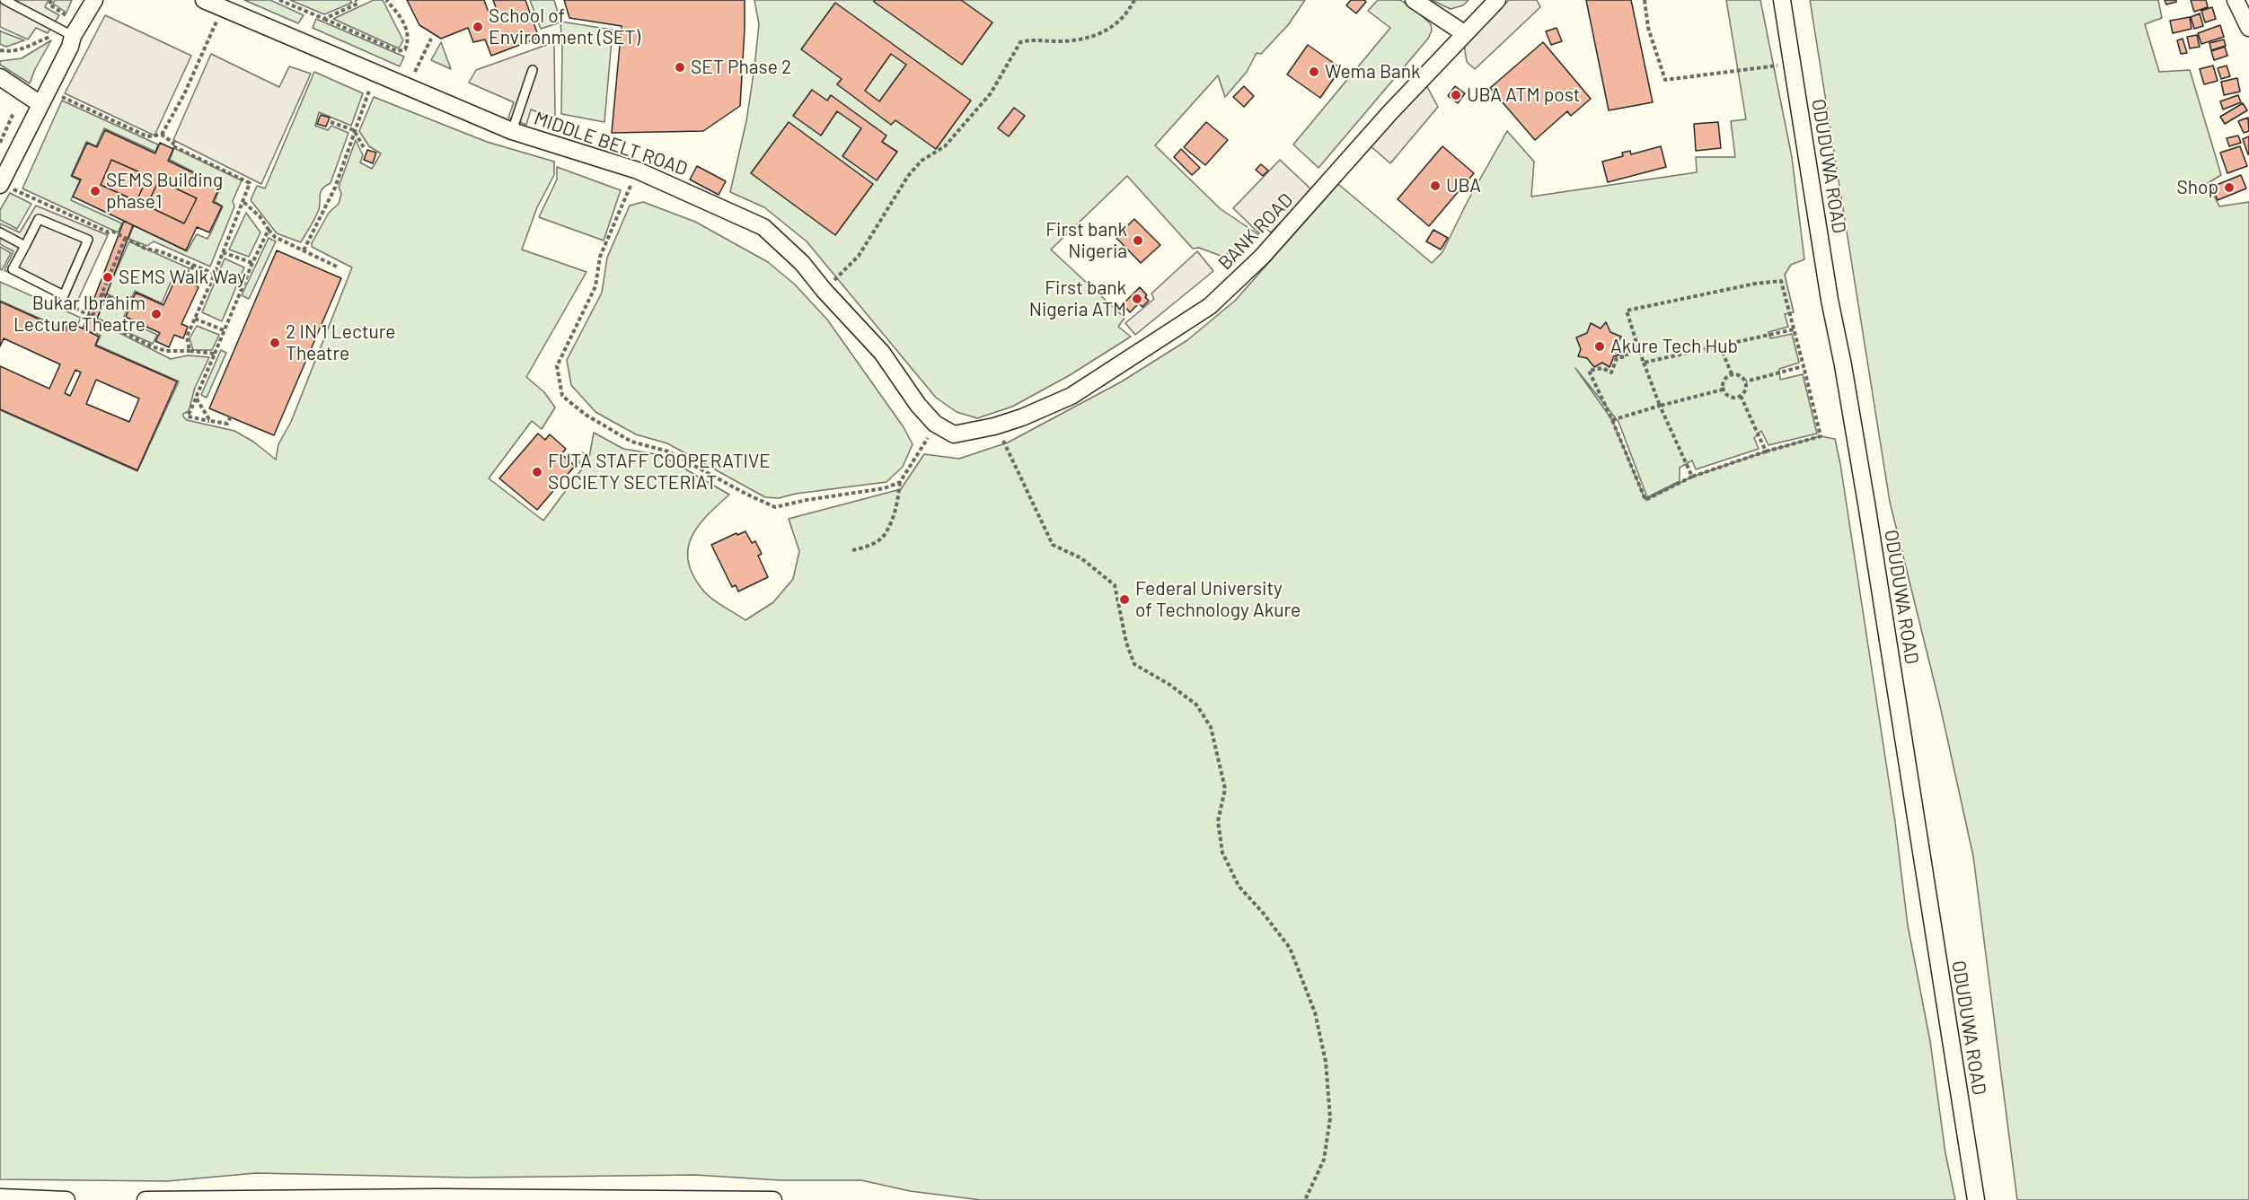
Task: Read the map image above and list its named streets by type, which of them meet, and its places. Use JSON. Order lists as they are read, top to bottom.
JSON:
{
  "streets": {
    "street": ["MIDDLE BELT ROAD", "ODUDUWA ROAD", "BANK ROAD"]
  },
  "crossings": [
    ["MIDDLE BELT ROAD", "BANK ROAD"]
  ],
  "places": [
    "School of Environment (SET)",
    "SET Phase 2",
    "Wema Bank",
    "UBA ATM post",
    "UBA",
    "Shop",
    "SEMS Building phase1",
    "First bank Nigeria",
    "SEMS Walk Way",
    "First bank Nigeria ATM",
    "Bukar Ibrahim Lecture Theatre",
    "2 IN 1 Lecture Theatre",
    "Akure Tech Hub",
    "FUTA STAFF COOPERATIVE SOCIETY SECTERIAT",
    "Federal University of Technology Akure"
  ]
}
